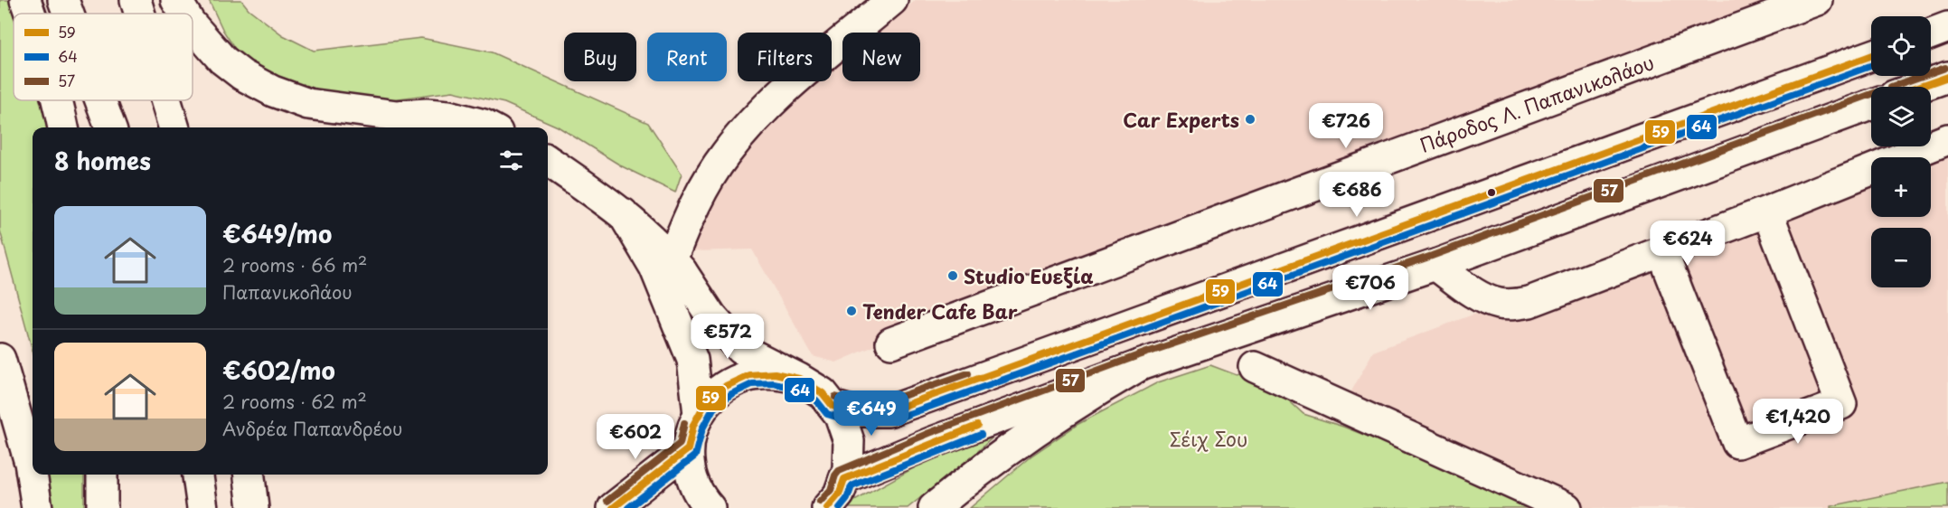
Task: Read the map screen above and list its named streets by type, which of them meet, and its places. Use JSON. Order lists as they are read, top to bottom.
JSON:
{
  "streets": {
    "main road": ["Πάροδος Λ. Παπανικολάου"]
  },
  "parks": ["Σέιχ Σου"],
  "places": ["Car Experts", "Studio Ευεξία", "Tender Cafe Bar"],
  "lines": ["transit line 59", "transit line 64", "transit line 57"],
  "legend": ["59", "64", "57"],
  "page": {
    "map_buttons": ["+", "−"],
    "chip": [
      "Buy",
      "Rent",
      "Filters",
      "New"
    ],
    "price": [
      "€726",
      "€686",
      "€624",
      "€706",
      "€572",
      "€649",
      "€1,420",
      "€602"
    ],
    "heading": "8 homes",
    "list": [
      {
        "name": "€649/mo",
        "note": "2 rooms · 66 m² · Παπανικολάου"
      },
      {
        "name": "€602/mo",
        "note": "2 rooms · 62 m² · Ανδρέα Παπανδρέου"
      }
    ]
  }
}
